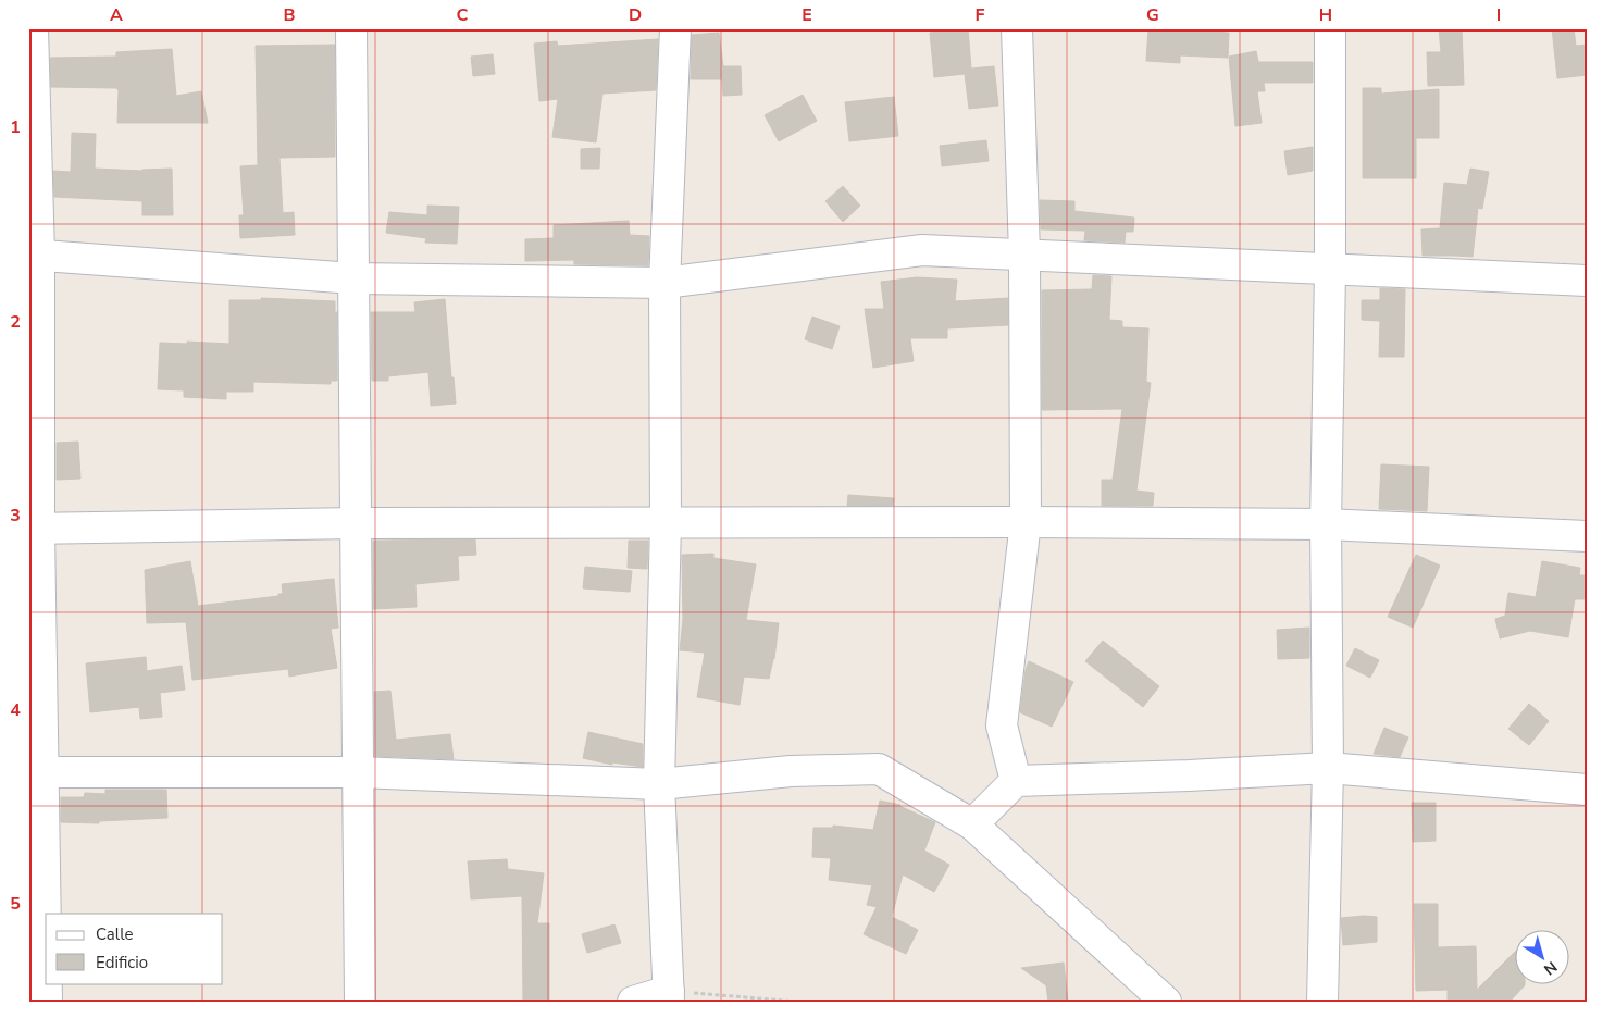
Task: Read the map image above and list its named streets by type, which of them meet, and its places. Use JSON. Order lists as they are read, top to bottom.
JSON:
{
  "legend": ["Calle", "Edificio"],
  "north": "bottom right",
  "grid": {
    "columns": [
      "A",
      "B",
      "C",
      "D",
      "E",
      "F",
      "G",
      "H",
      "I"
    ],
    "rows": [
      "1",
      "2",
      "3",
      "4",
      "5"
    ]
  }
}
